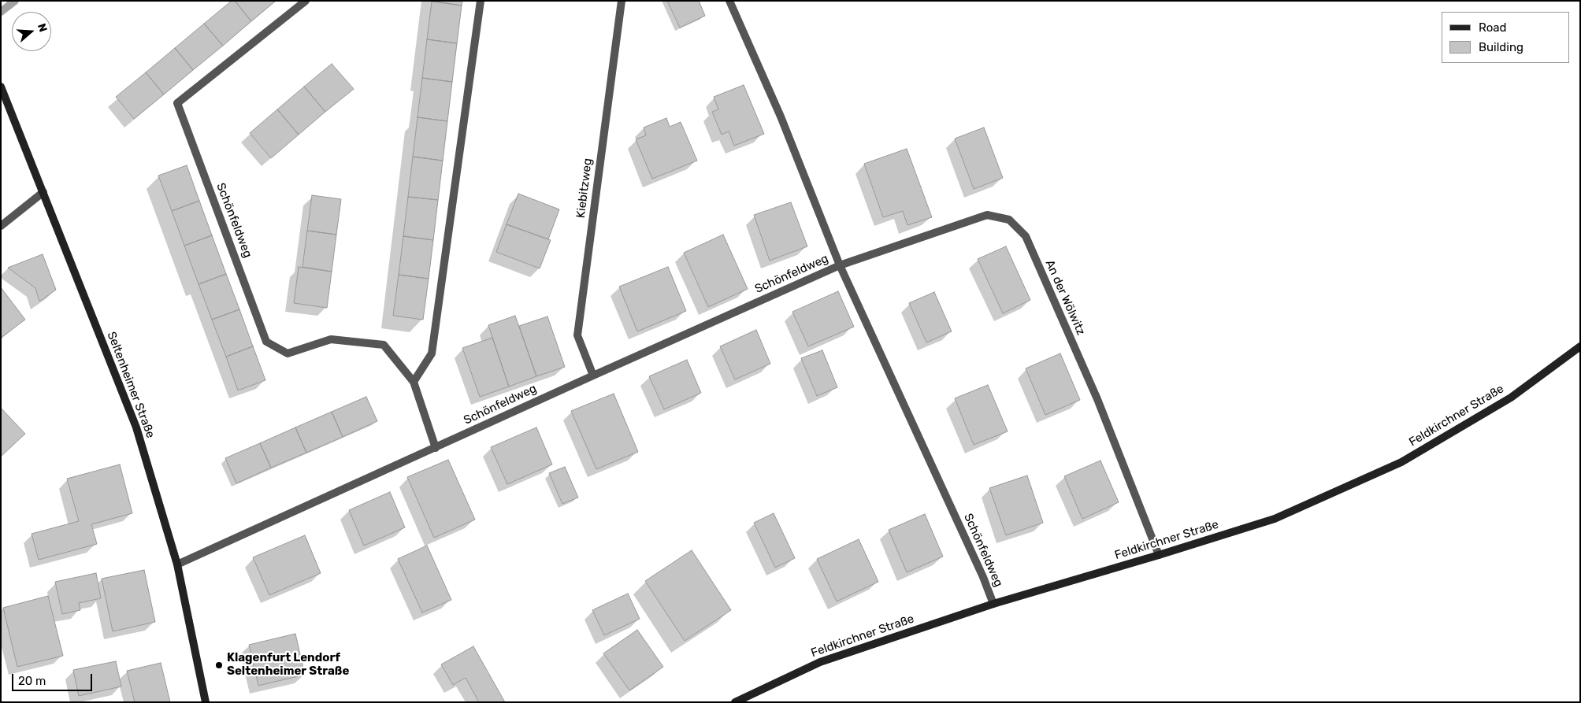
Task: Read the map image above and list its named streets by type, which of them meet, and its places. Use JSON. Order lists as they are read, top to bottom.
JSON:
{
  "streets": {
    "main road": ["Seltenheimer Straße", "Feldkirchner Straße"],
    "street": ["Kiebitzweg", "Schönfeldweg", "An der Wölwitz"]
  },
  "crossings": [
    ["Kiebitzweg", "Schönfeldweg"],
    ["Schönfeldweg", "An der Wölwitz"],
    ["Schönfeldweg", "Seltenheimer Straße"],
    ["Schönfeldweg", "Feldkirchner Straße"],
    ["An der Wölwitz", "Feldkirchner Straße"]
  ],
  "places": ["Klagenfurt Lendorf Seltenheimer Straße"],
  "legend": ["Road", "Building"],
  "scale_bar": "20 m",
  "north": "right"
}
